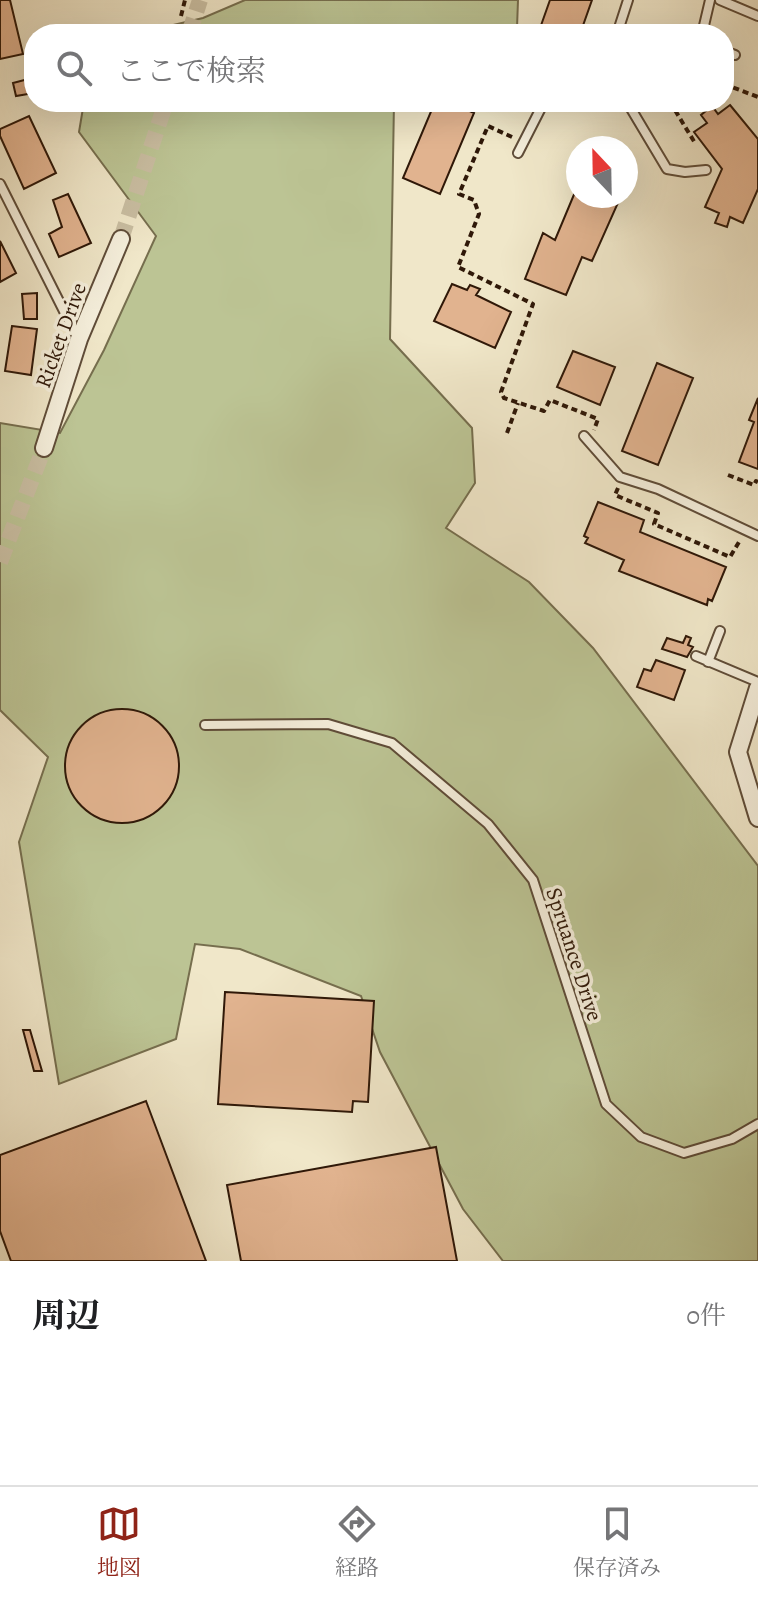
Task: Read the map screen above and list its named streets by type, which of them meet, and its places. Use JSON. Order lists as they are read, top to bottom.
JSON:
{
  "streets": {
    "street": ["Ricket Drive"],
    "lane": ["Spruance Drive"]
  },
  "north": "top",
  "page": {
    "search": "ここで検索",
    "heading": ["周辺", "0件"],
    "nav": ["地図", "経路", "保存済み"]
  }
}
